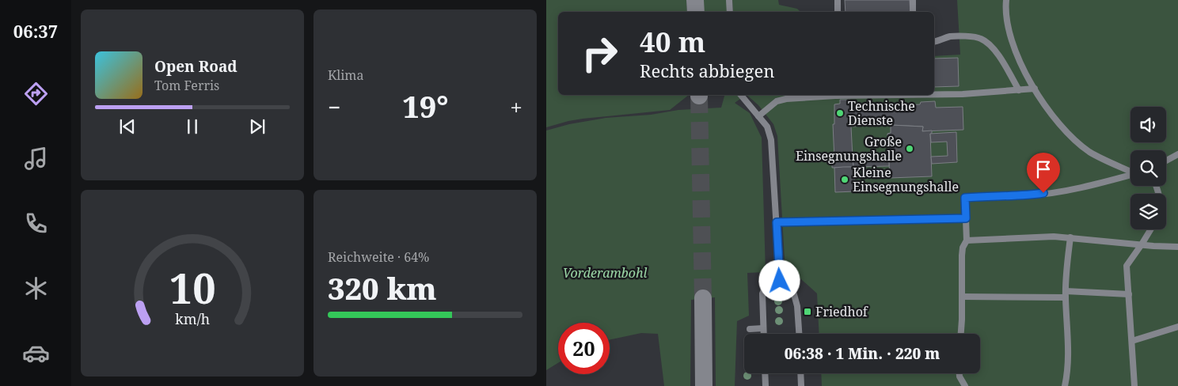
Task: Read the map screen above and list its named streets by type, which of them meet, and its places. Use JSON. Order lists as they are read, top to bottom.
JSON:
{
  "parks": ["Vorderambohl"],
  "places": {
    "other": ["Technische Dienste", "Große Einsegnungshalle", "Kleine Einsegnungshalle"],
    "transit": ["Friedhof"]
  },
  "page": {
    "tabs": "06:37",
    "tile": [
      "Klima",
      ["Reichweite · 64%", "320 km"]
    ],
    "turn": ["40 m", "Rechts abbiegen"],
    "song": ["Open Road", "Tom Ferris"],
    "heat": ["−", "19°", "+"],
    "limit": "20",
    "trip": "06:38 · 1 Min. · 220 m",
    "gauge": ["10", "km/h"]
  }
}
